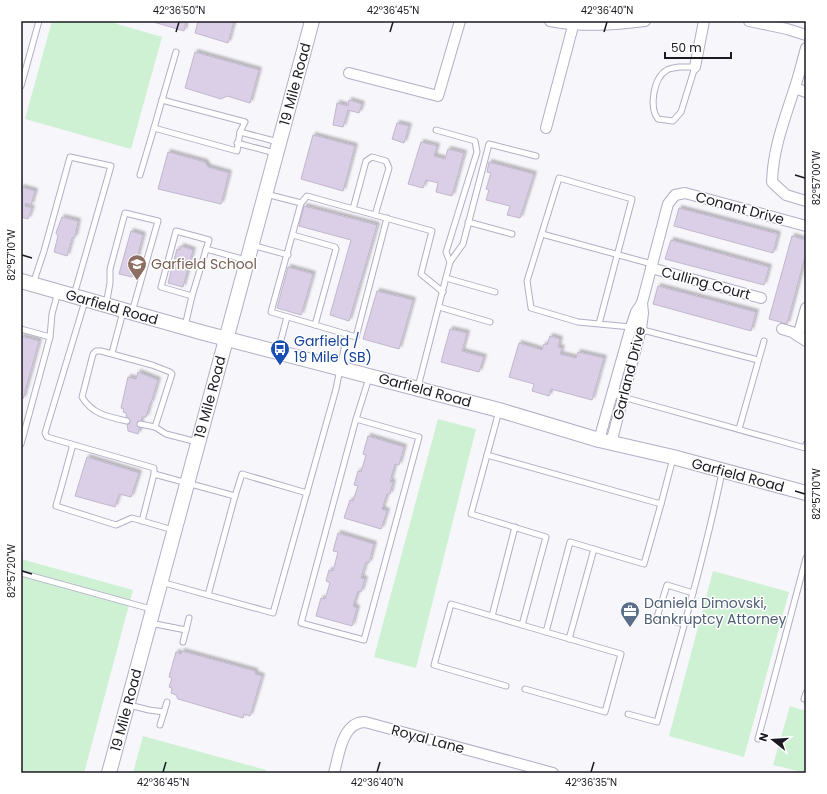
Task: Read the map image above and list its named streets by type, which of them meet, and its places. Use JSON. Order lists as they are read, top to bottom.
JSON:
{
  "streets": {
    "main road": ["19 Mile Road", "Garfield Road"],
    "street": [
      "Conant Drive",
      "Culling Court",
      "Garland Drive",
      "Royal Lane"
    ]
  },
  "crossings": [
    ["19 Mile Road", "Garfield Road"],
    ["Conant Drive", "Garland Drive"],
    ["Culling Court", "Garland Drive"],
    ["Garfield Road", "Garland Drive"]
  ],
  "places": {
    "school or university": ["Garfield School"],
    "bus stop": ["Garfield / 19 Mile (SB)"],
    "office": ["Daniela Dimovski, Bankruptcy Attorney"]
  },
  "scale_bar": "50 m",
  "north": "left",
  "coordinates": [
    "42°36'50\"N",
    "42°36'45\"N",
    "42°36'40\"N",
    "82°57'00\"W",
    "82°57'10\"W",
    "82°57'20\"W",
    "42°36'35\"N"
  ]
}
